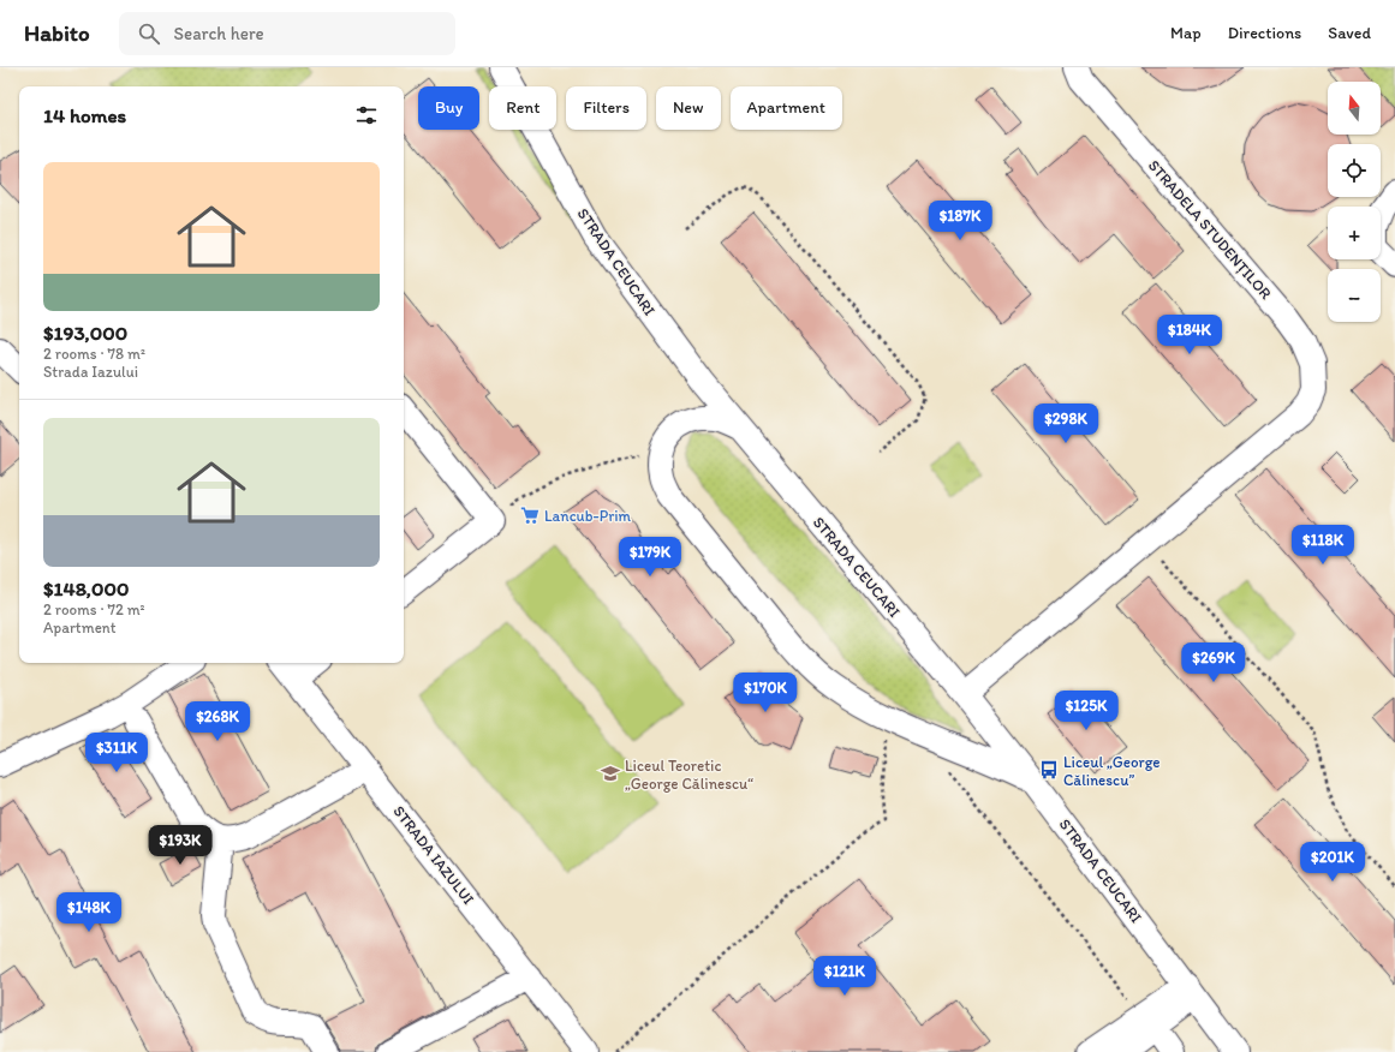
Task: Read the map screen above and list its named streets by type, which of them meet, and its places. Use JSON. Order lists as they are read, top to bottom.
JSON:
{
  "streets": {
    "street": ["STRADELA STUDENȚILOR", "STRADA CEUCARI", "STRADA IAZULUI"]
  },
  "places": {
    "supermarket": ["Lancub-Prim"],
    "bus stop": ["Liceul „George Călinescu”"],
    "school or university": ["Liceul Teoretic „George Călinescu“"]
  },
  "north": "top",
  "page": {
    "header": "Habito",
    "search": "Search here",
    "nav": ["Map", "Directions", "Saved"],
    "map_buttons": ["+", "−"],
    "chip": [
      "Buy",
      "Rent",
      "Filters",
      "New",
      "Apartment"
    ],
    "heading": "14 homes",
    "list": [
      {
        "name": "$193,000",
        "note": "2 rooms · 78 m² · Strada Iazului"
      },
      {
        "name": "$148,000",
        "note": "2 rooms · 72 m² · Apartment"
      }
    ],
    "price": [
      "$187K",
      "$184K",
      "$298K",
      "$118K",
      "$179K",
      "$269K",
      "$170K",
      "$125K",
      "$268K",
      "$311K",
      "$193K",
      "$201K",
      "$148K",
      "$121K"
    ]
  }
}
